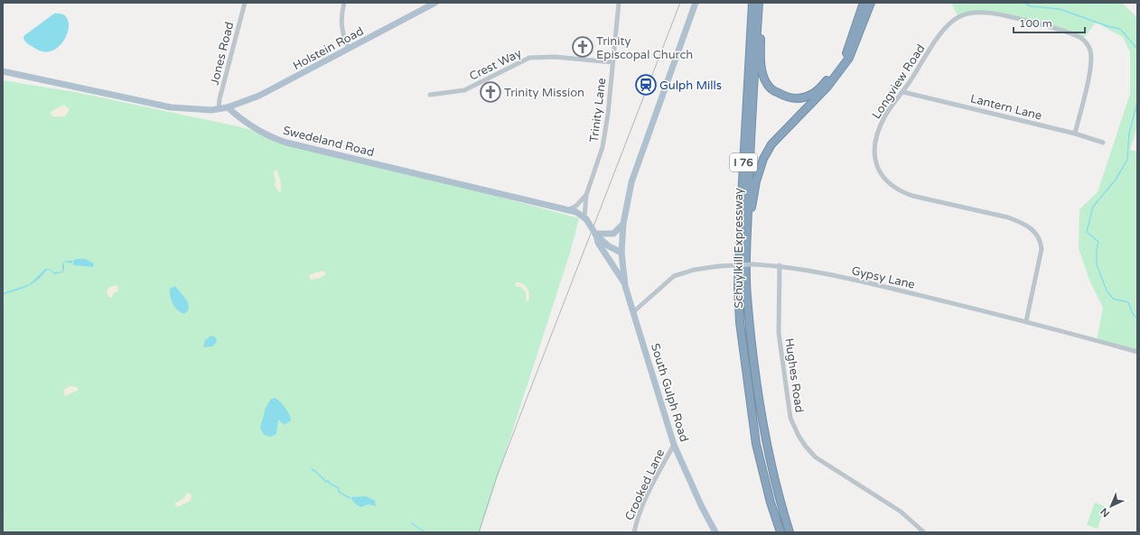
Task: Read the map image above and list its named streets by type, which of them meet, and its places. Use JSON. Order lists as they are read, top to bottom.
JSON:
{
  "streets": {
    "highway": ["I 76", "Schuylkill Expressway"],
    "main road": ["Holstein Road", "Swedeland Road", "South Gulph Road"],
    "street": [
      "Jones Road",
      "Crest Way",
      "Longview Road",
      "Lantern Lane",
      "Trinity Lane",
      "Gypsy Lane",
      "Hughes Road",
      "Crooked Lane"
    ]
  },
  "crossings": [
    ["Holstein Road", "Swedeland Road"],
    ["Crest Way", "Trinity Lane"],
    ["Longview Road", "Lantern Lane"],
    ["Longview Road", "Gypsy Lane"],
    ["Trinity Lane", "Swedeland Road"],
    ["Gypsy Lane", "Hughes Road"],
    ["Gypsy Lane", "South Gulph Road"],
    ["South Gulph Road", "Crooked Lane"]
  ],
  "places": {
    "church": ["Trinity Episcopal Church", "Trinity Mission"],
    "station": ["Gulph Mills"]
  },
  "scale_bar": "100 m",
  "north": "bottom left"
}
